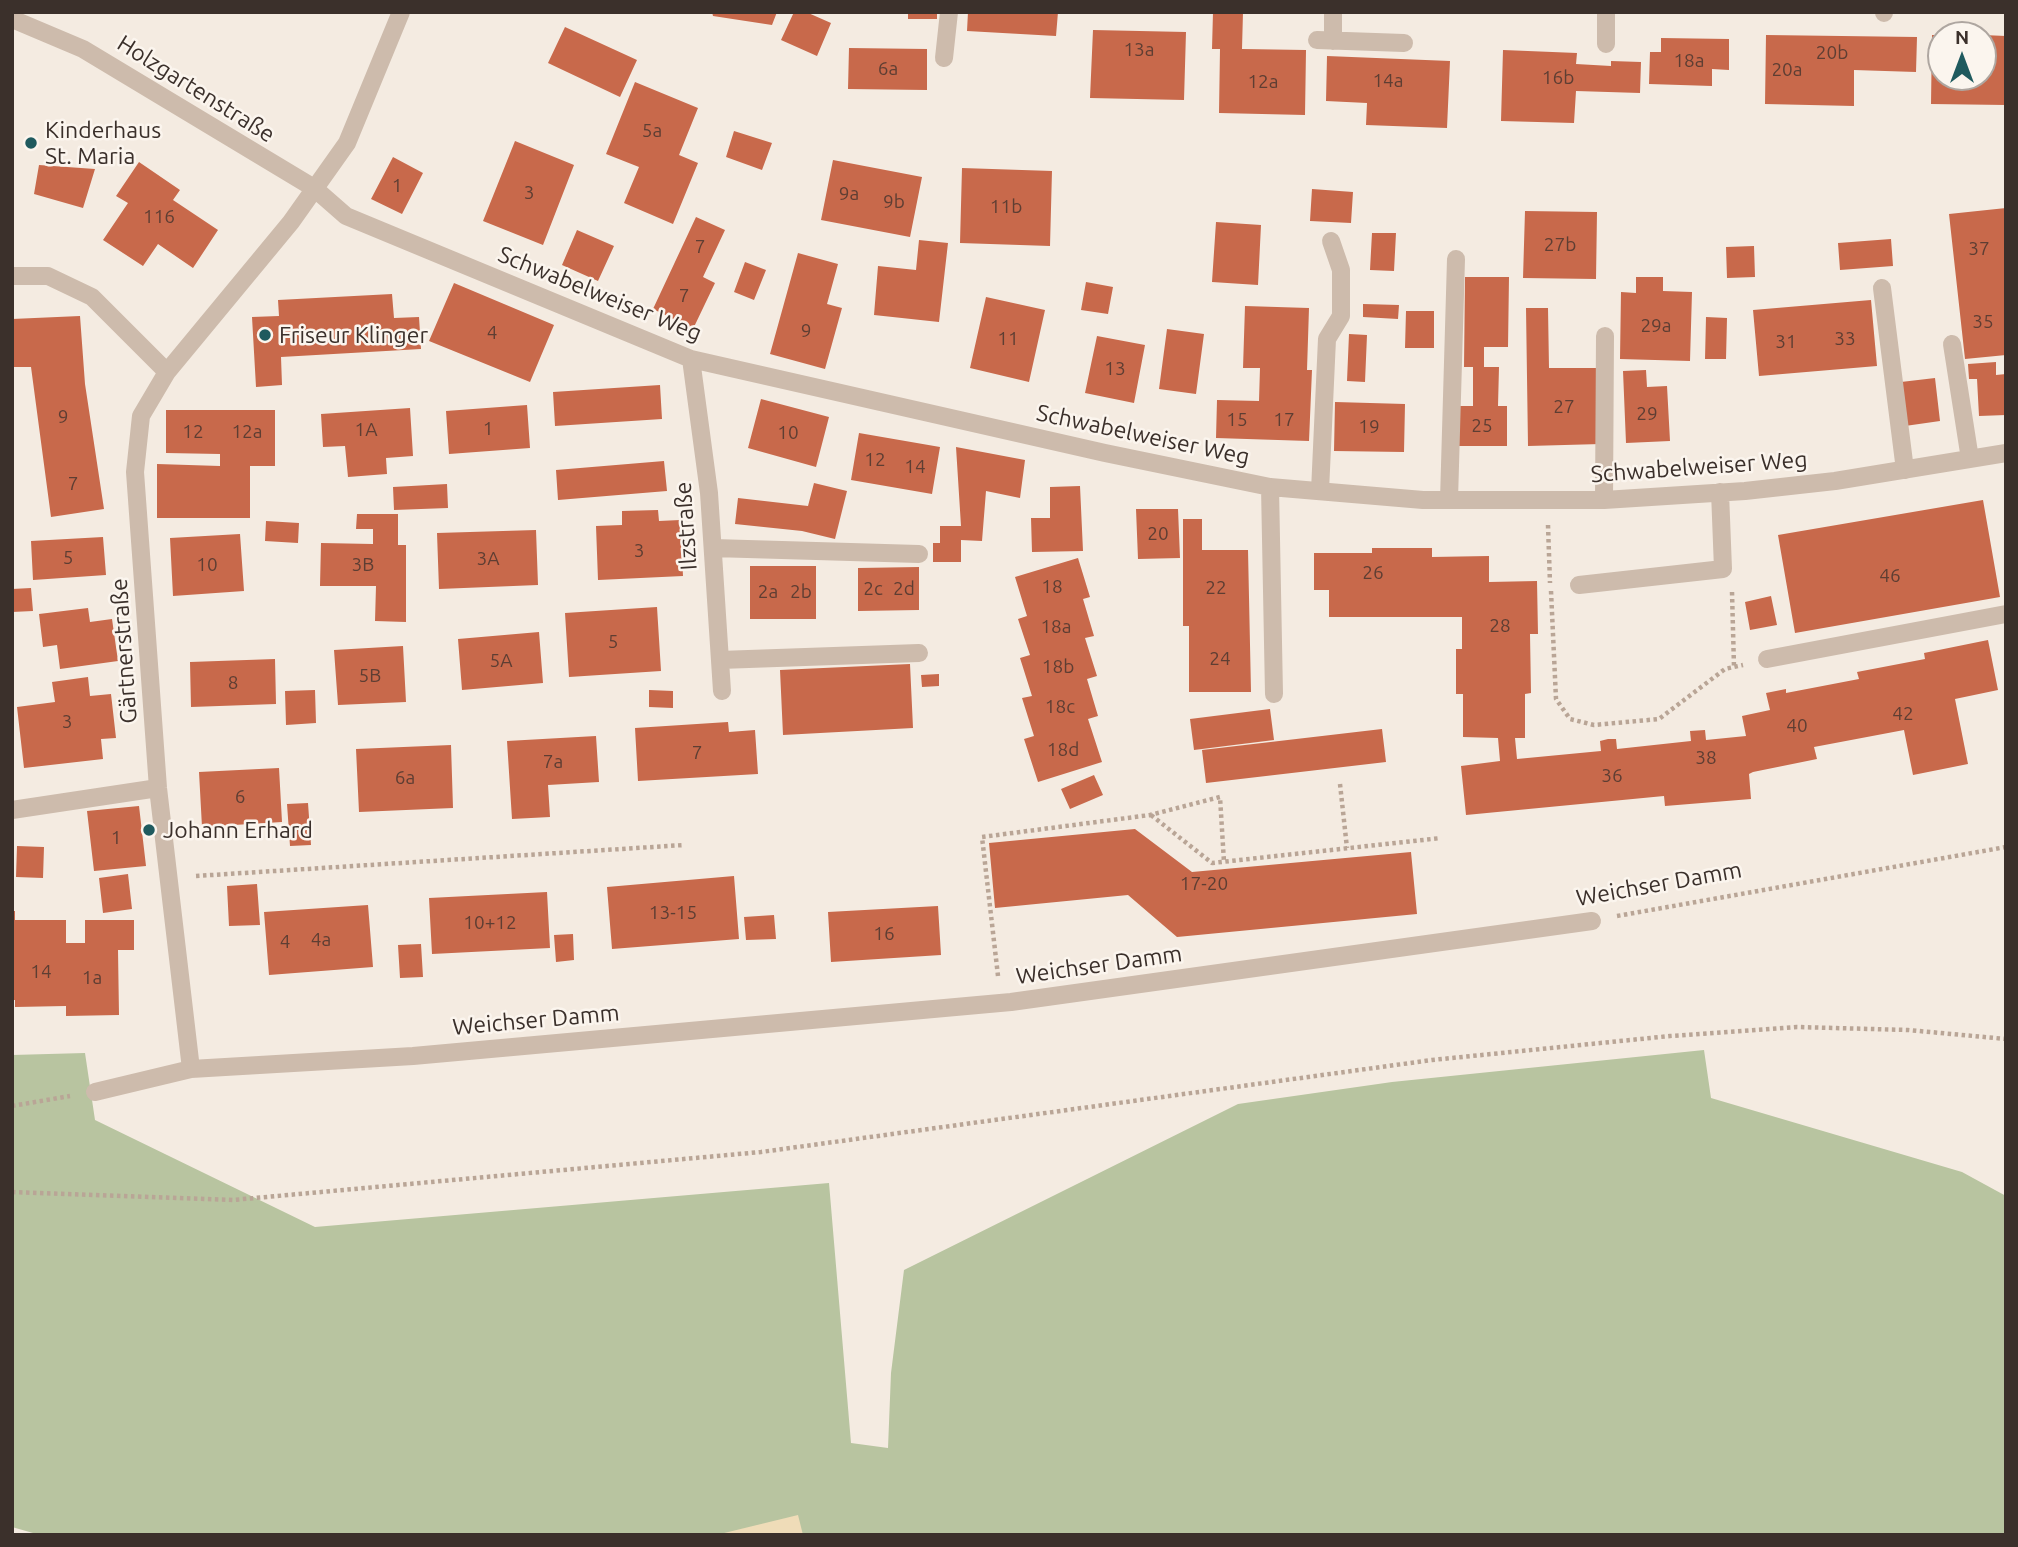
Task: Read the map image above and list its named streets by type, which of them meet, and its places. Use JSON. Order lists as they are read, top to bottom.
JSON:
{
  "streets": {
    "street": [
      "Holzgartenstraße",
      "Schwabelweiser Weg",
      "Ilzstraße",
      "Gärtnerstraße",
      "Weichser Damm"
    ]
  },
  "crossings": [
    ["Holzgartenstraße", "Schwabelweiser Weg"],
    ["Holzgartenstraße", "Gärtnerstraße"],
    ["Schwabelweiser Weg", "Ilzstraße"],
    ["Schwabelweiser Weg", "Gärtnerstraße"],
    ["Gärtnerstraße", "Weichser Damm"]
  ],
  "places": ["Kinderhaus St. Maria", "Friseur Klinger", "Johann Erhard"],
  "house_numbers": [
    "13a",
    "20b",
    "18a",
    "6a",
    "20a",
    "16b",
    "14a",
    "12a",
    "5a",
    "1",
    "3",
    "9a",
    "9b",
    "11b",
    "116",
    "27b",
    "7",
    "37",
    "7",
    "35",
    "29a",
    "9",
    "4",
    "11",
    "33",
    "31",
    "13",
    "27",
    "29",
    "9",
    "15",
    "17",
    "25",
    "19",
    "1",
    "1A",
    "12",
    "12a",
    "10",
    "12",
    "14",
    "7",
    "20",
    "3",
    "5",
    "3A",
    "10",
    "3B",
    "26",
    "46",
    "18",
    "22",
    "2c",
    "2d",
    "2a",
    "2b",
    "28",
    "18a",
    "5",
    "24",
    "5A",
    "18b",
    "5B",
    "8",
    "18c",
    "42",
    "3",
    "40",
    "18d",
    "7",
    "38",
    "7a",
    "36",
    "6a",
    "6",
    "1",
    "17-20",
    "13-15",
    "10+12",
    "16",
    "4a",
    "4",
    "14",
    "1a"
  ],
  "north": "top"
}
